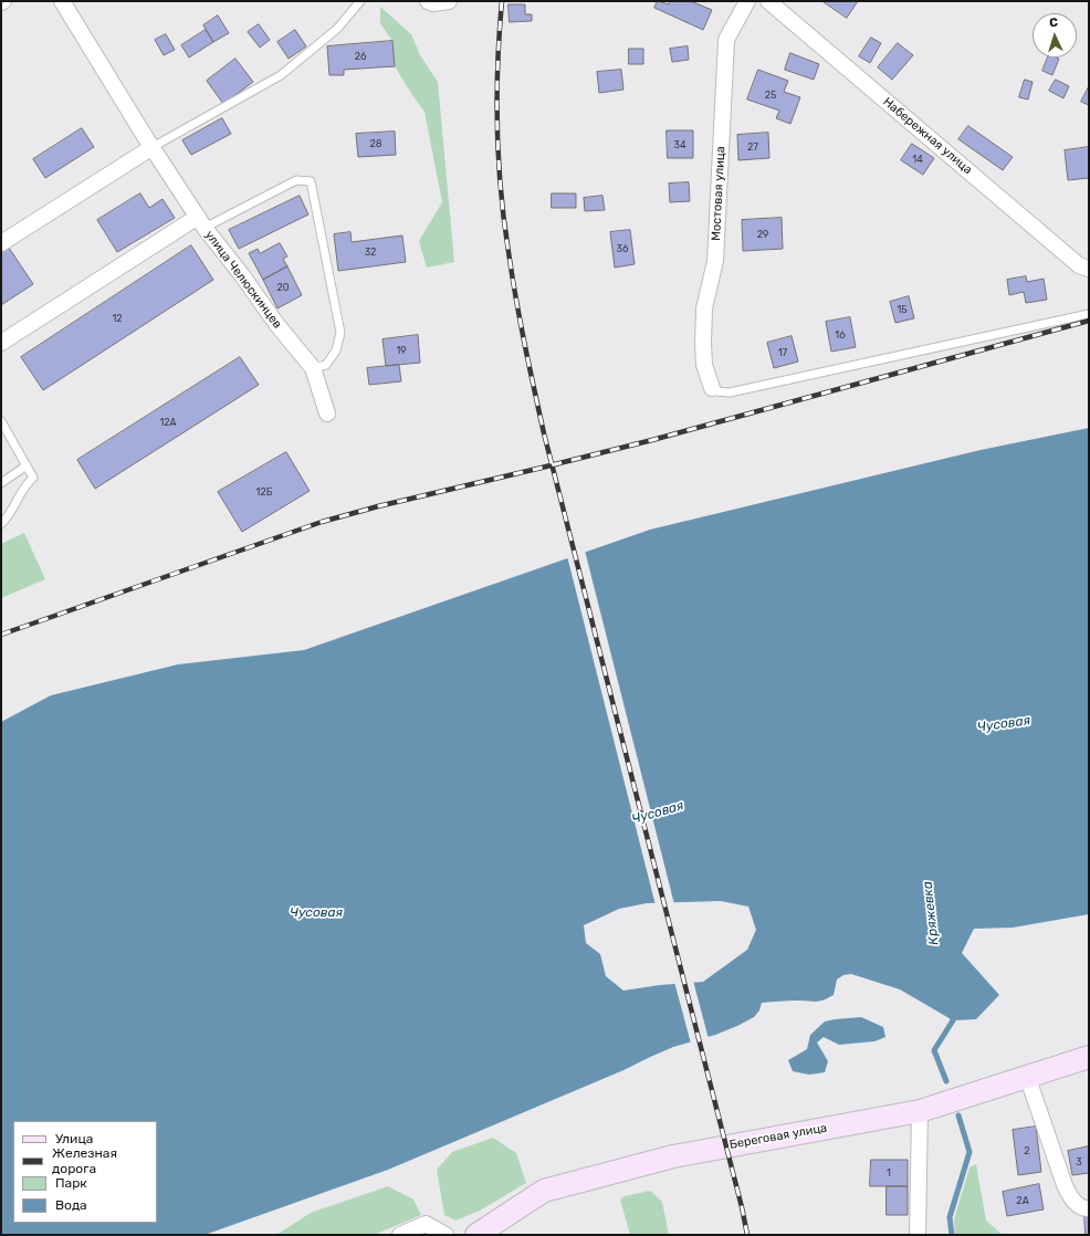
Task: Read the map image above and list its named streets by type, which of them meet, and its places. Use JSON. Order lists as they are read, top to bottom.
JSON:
{
  "streets": {
    "street": [
      "Набережная улица",
      "Мостовая улица",
      "улица Челюскинцев",
      "Береговая улица"
    ]
  },
  "water": ["Чусовая", "Кряжевка"],
  "house_numbers": [
    "26",
    "25",
    "28",
    "34",
    "27",
    "14",
    "29",
    "36",
    "32",
    "20",
    "15",
    "12",
    "16",
    "19",
    "17",
    "12А",
    "12Б",
    "2",
    "3",
    "1",
    "2А"
  ],
  "legend": [
    "Улица",
    "Железная дорога",
    "Парк",
    "Вода"
  ],
  "north": "top"
}
